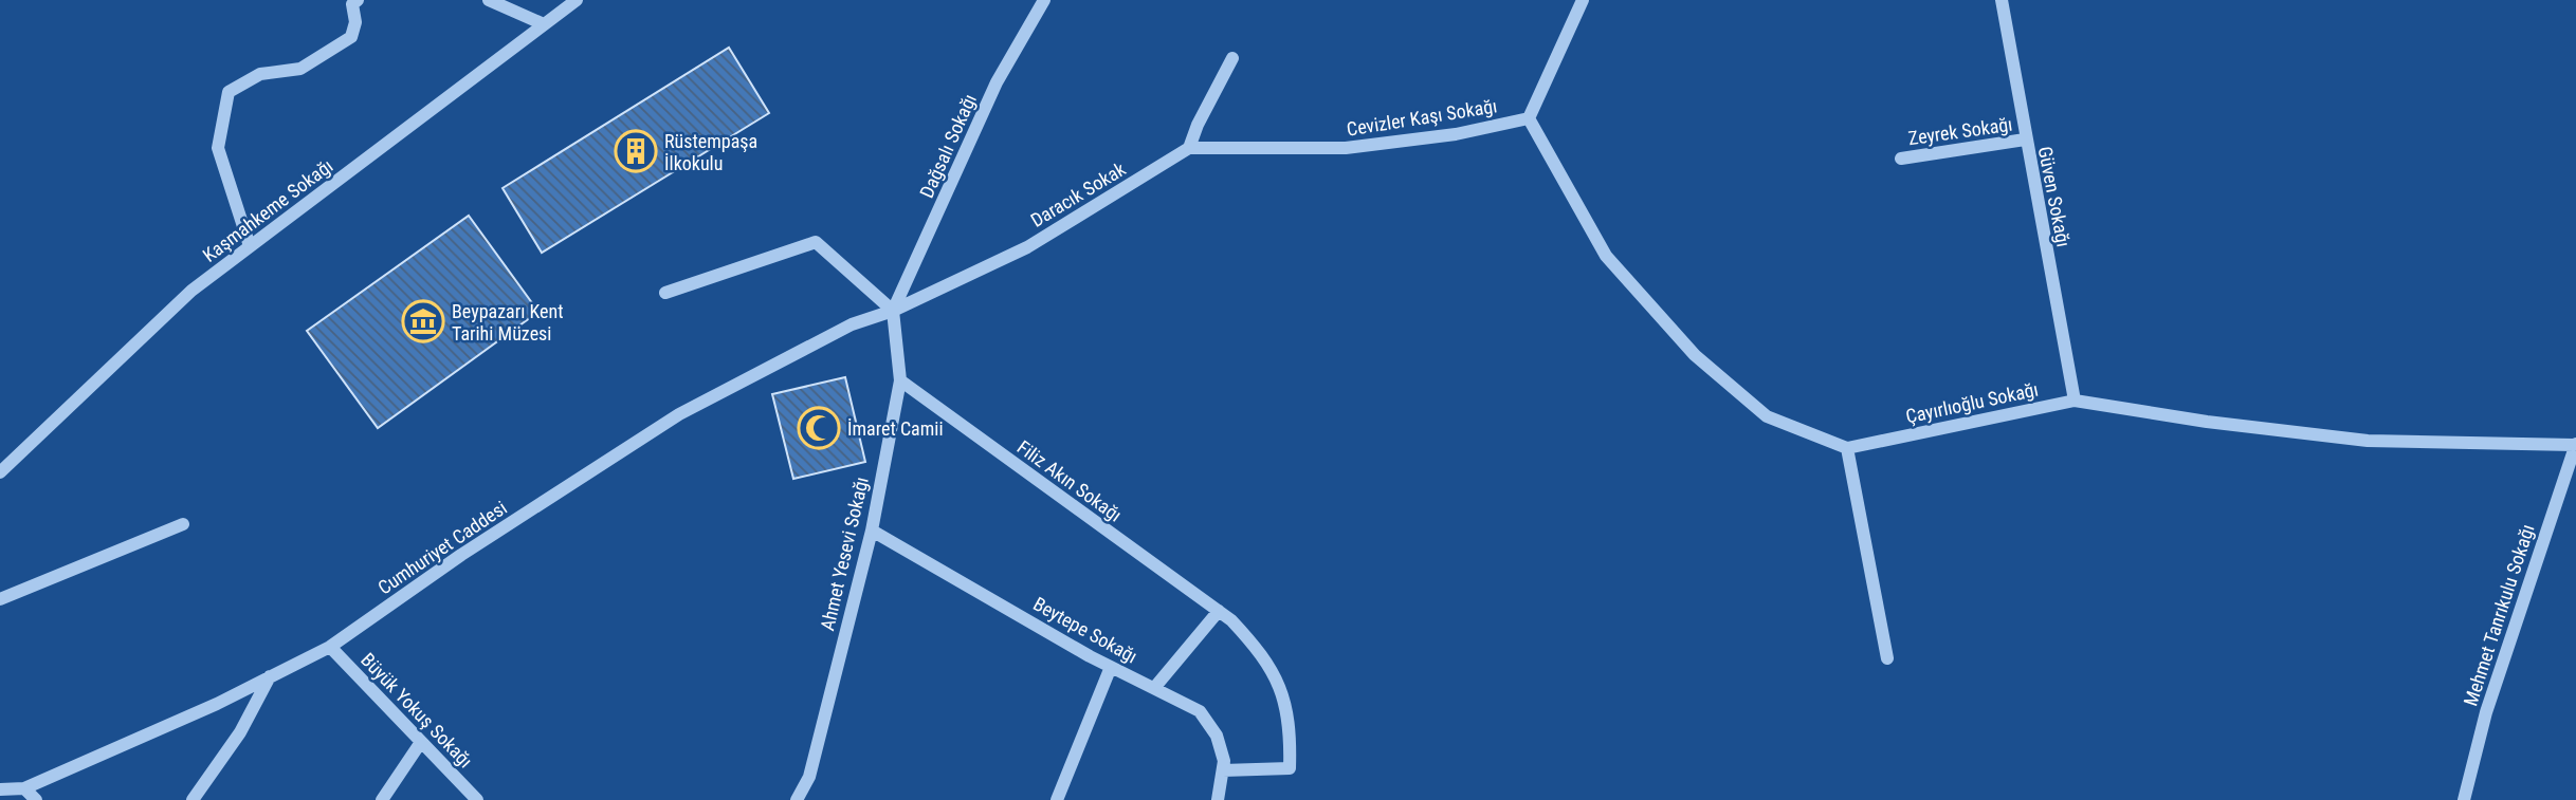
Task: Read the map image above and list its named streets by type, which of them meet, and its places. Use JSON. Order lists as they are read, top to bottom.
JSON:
{
  "streets": {
    "street": [
      "Cevizler Kaşı Sokağı",
      "Zeyrek Sokağı",
      "Dağsalı Sokağı",
      "Daracık Sokak",
      "Güven Sokağı",
      "Kaşmahkeme Sokağı",
      "Çayırlıoğlu Sokağı",
      "Filiz Akın Sokağı",
      "Cumhuriyet Caddesi",
      "Ahmet Yesevi Sokağı",
      "Mehmet Tanrıkulu Sokağı",
      "Beytepe Sokağı",
      "Büyük Yokuş Sokağı"
    ]
  },
  "crossings": [
    ["Cevizler Kaşı Sokağı", "Daracık Sokak"],
    ["Zeyrek Sokağı", "Güven Sokağı"],
    ["Dağsalı Sokağı", "Daracık Sokak"],
    ["Dağsalı Sokağı", "Cumhuriyet Caddesi"],
    ["Dağsalı Sokağı", "Ahmet Yesevi Sokağı"],
    ["Daracık Sokak", "Cumhuriyet Caddesi"],
    ["Daracık Sokak", "Ahmet Yesevi Sokağı"],
    ["Güven Sokağı", "Çayırlıoğlu Sokağı"],
    ["Çayırlıoğlu Sokağı", "Mehmet Tanrıkulu Sokağı"],
    ["Filiz Akın Sokağı", "Ahmet Yesevi Sokağı"],
    ["Filiz Akın Sokağı", "Beytepe Sokağı"],
    ["Cumhuriyet Caddesi", "Ahmet Yesevi Sokağı"],
    ["Cumhuriyet Caddesi", "Büyük Yokuş Sokağı"],
    ["Ahmet Yesevi Sokağı", "Beytepe Sokağı"]
  ],
  "places": {
    "building": ["Rüstempaşa İlkokulu"],
    "museum": ["Beypazarı Kent Tarihi Müzesi"],
    "mosque": ["İmaret Camii"]
  }
}
